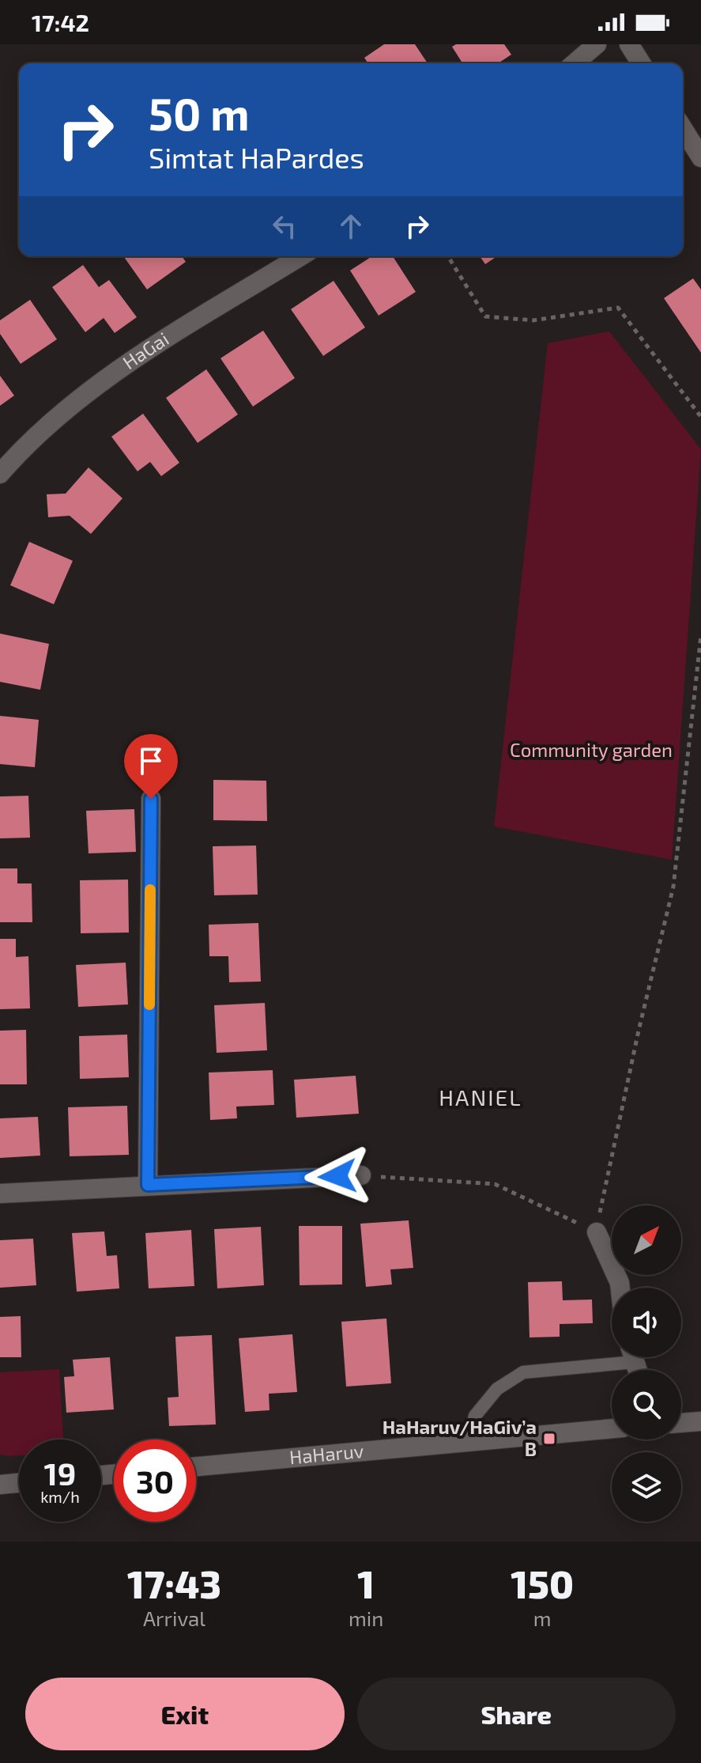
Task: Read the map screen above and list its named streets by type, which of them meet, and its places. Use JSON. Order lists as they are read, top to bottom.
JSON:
{
  "streets": {
    "street": ["HaGai", "HaHaruv"]
  },
  "districts": ["HANIEL"],
  "parks": ["Community garden"],
  "places": {
    "transit": ["HaHaruv/HaGiv’a B"]
  },
  "north": "top right",
  "page": {
    "status": "17:42",
    "turn": ["50 m", "Simtat HaPardes"],
    "speed": "19 km/h",
    "limit": "30",
    "eta": [
      "17:43",
      "Arrival",
      "1",
      "min",
      "150",
      "m"
    ],
    "buttons": ["Exit", "Share"]
  }
}
